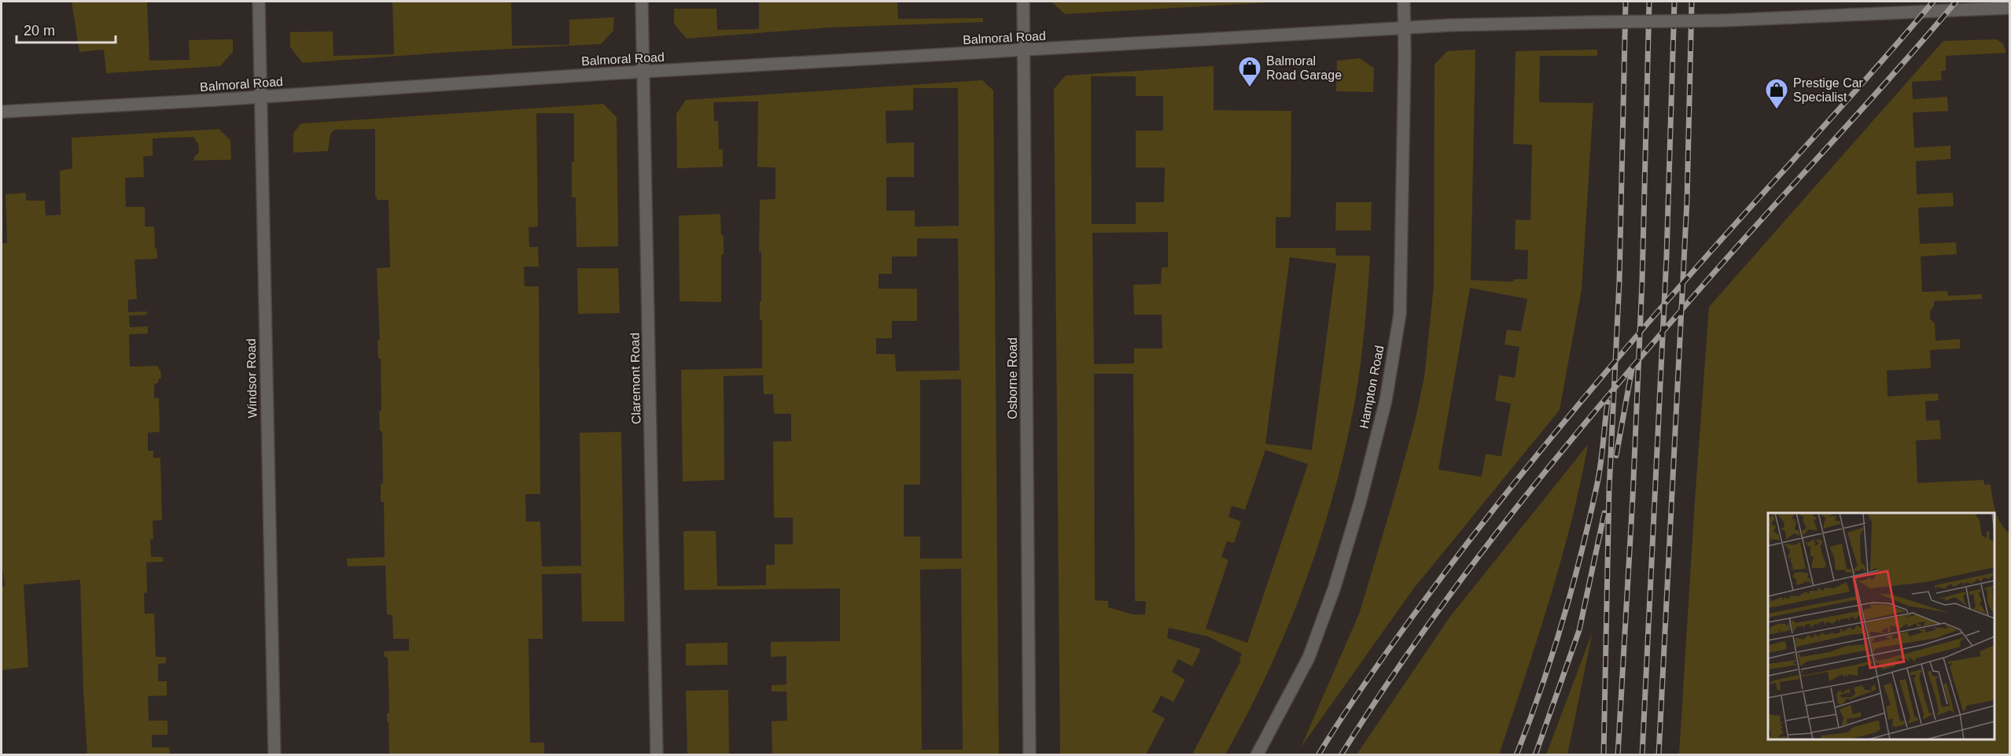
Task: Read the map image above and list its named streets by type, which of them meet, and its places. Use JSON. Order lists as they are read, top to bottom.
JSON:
{
  "streets": {
    "street": [
      "Balmoral Road",
      "Windsor Road",
      "Claremont Road",
      "Osborne Road",
      "Hampton Road"
    ]
  },
  "crossings": [
    ["Balmoral Road", "Windsor Road"],
    ["Balmoral Road", "Claremont Road"],
    ["Balmoral Road", "Osborne Road"],
    ["Balmoral Road", "Hampton Road"]
  ],
  "places": {
    "shop": ["Balmoral Road Garage", "Prestige Car Specialist"]
  },
  "scale_bar": "20 m"
}
